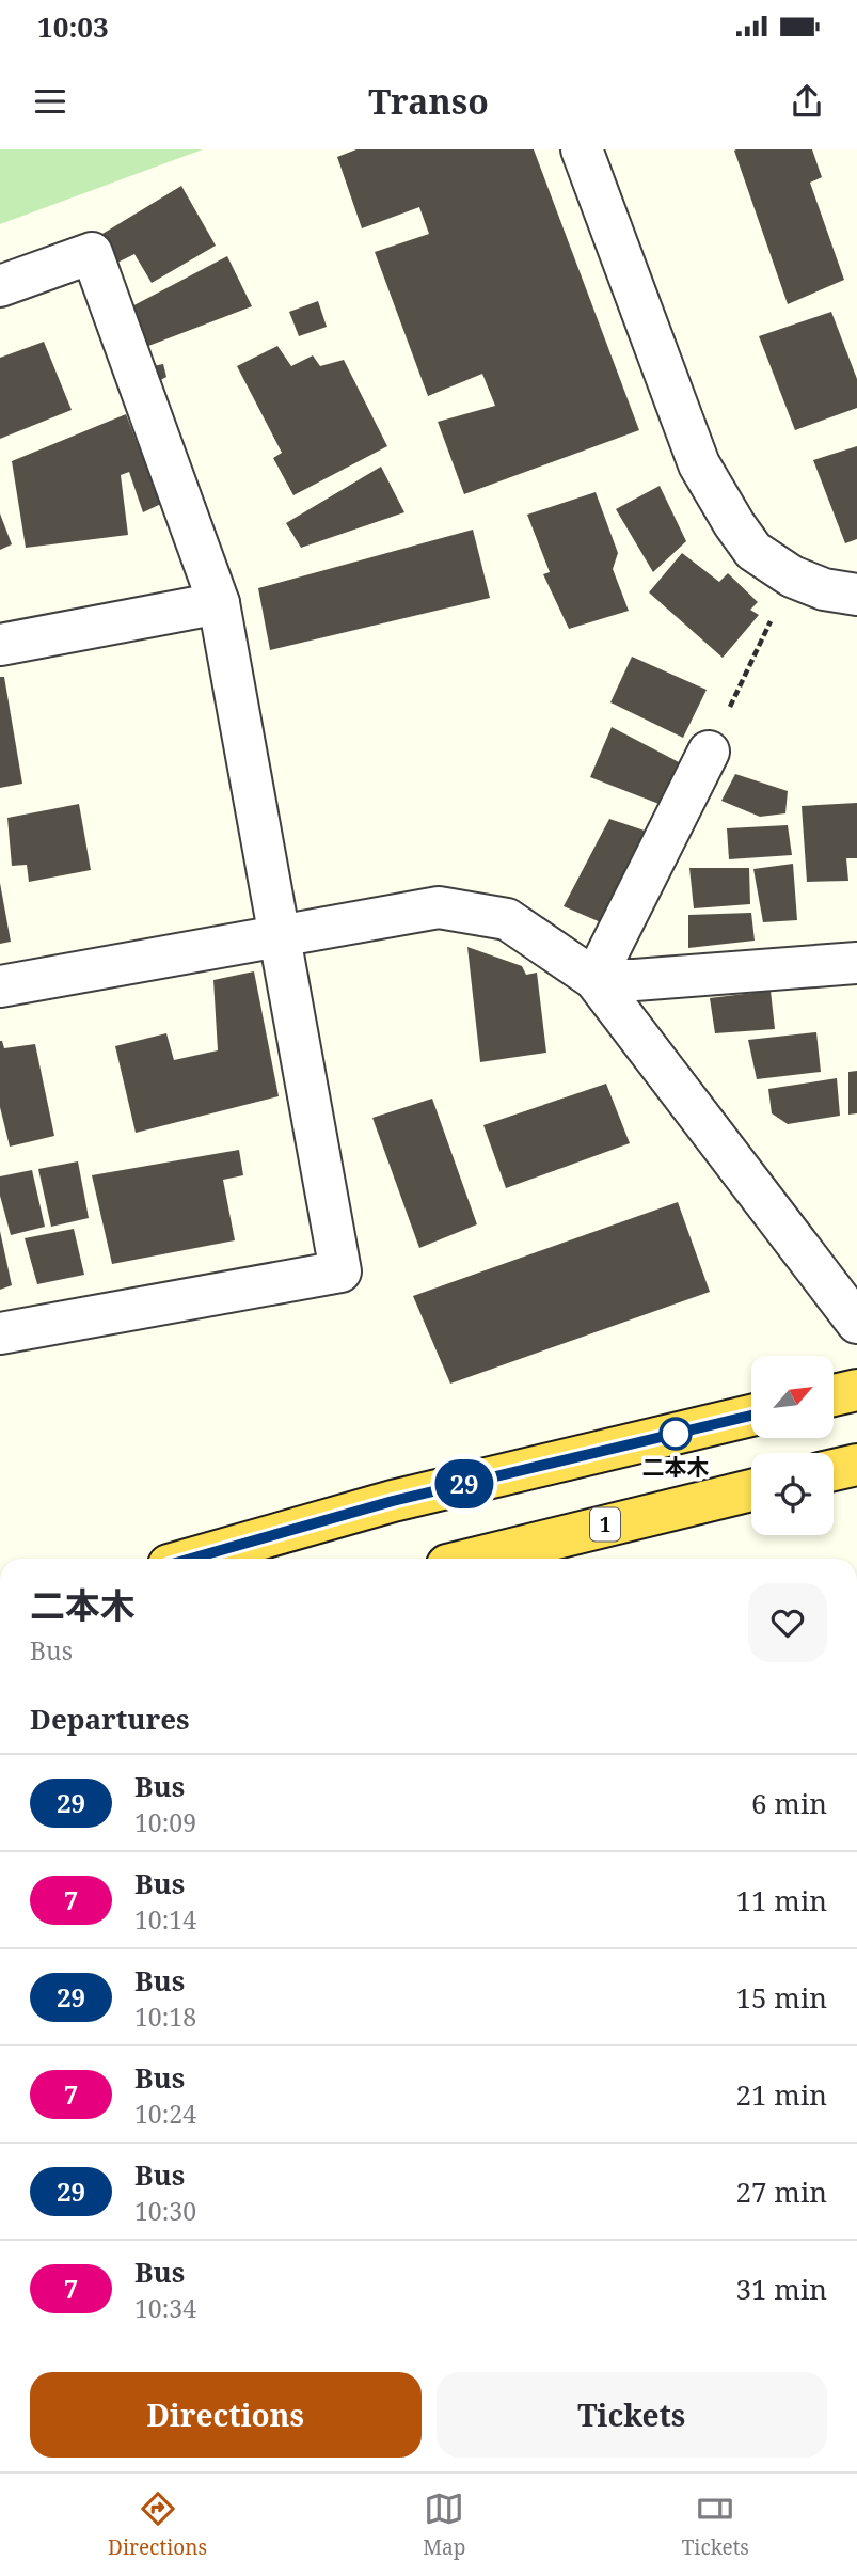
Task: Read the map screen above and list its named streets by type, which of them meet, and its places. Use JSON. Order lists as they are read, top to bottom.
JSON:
{
  "streets": {
    "highway": ["1"]
  },
  "places": ["二本木"],
  "lines": ["bus line 29"],
  "north": "top right",
  "page": {
    "status": "10:03",
    "header": "Transo",
    "on_map": "29",
    "heading": [
      ["二本木", "Bus"],
      "Departures"
    ],
    "list": [
      {
        "mark": "29",
        "name": "Bus",
        "note": "10:09",
        "value": "6 min"
      },
      {
        "mark": "7",
        "name": "Bus",
        "note": "10:14",
        "value": "11 min"
      },
      {
        "mark": "29",
        "name": "Bus",
        "note": "10:18",
        "value": "15 min"
      },
      {
        "mark": "7",
        "name": "Bus",
        "note": "10:24",
        "value": "21 min"
      },
      {
        "mark": "29",
        "name": "Bus",
        "note": "10:30",
        "value": "27 min"
      },
      {
        "mark": "7",
        "name": "Bus",
        "note": "10:34",
        "value": "31 min"
      }
    ],
    "buttons": ["Directions", "Tickets"],
    "tabs": ["Directions", "Map", "Tickets"]
  }
}
